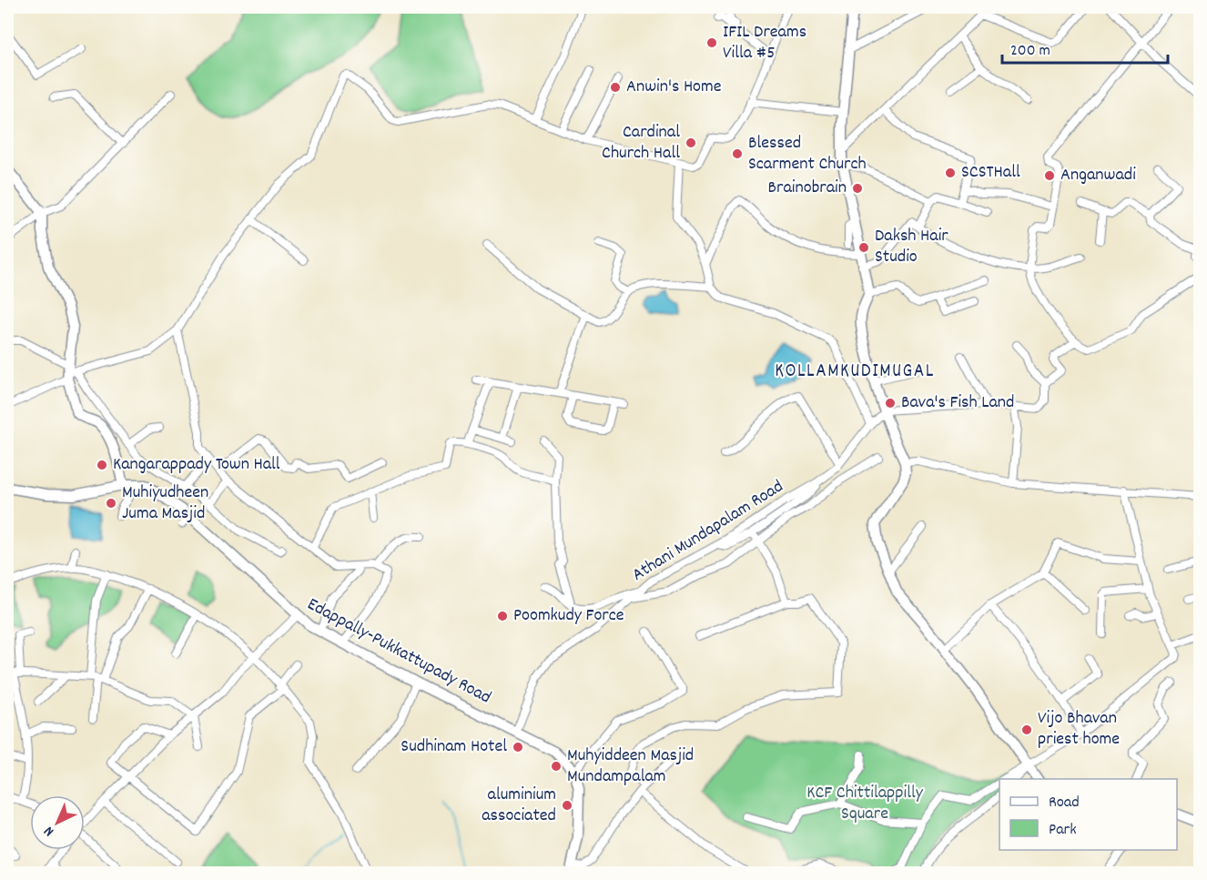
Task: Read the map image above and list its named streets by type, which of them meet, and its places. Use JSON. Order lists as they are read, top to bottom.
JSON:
{
  "streets": {
    "street": ["Athani Mundapalam Road", "Edappally-Pukkattupady Road"]
  },
  "crossings": [
    ["Athani Mundapalam Road", "Edappally-Pukkattupady Road"]
  ],
  "districts": ["KOLLAMKUDIMUGAL"],
  "parks": ["KCF Chittilappilly Square"],
  "places": [
    "IFIL Dreams Villa #5",
    "Anwin's Home",
    "Cardinal Church Hall",
    "Blessed Scarment Church",
    "SCSTHall",
    "Anganwadi",
    "Brainobrain",
    "Daksh Hair Studio",
    "Bava's Fish Land",
    "Kangarappady Town Hall",
    "Muhiyudheen Juma Masjid",
    "Poomkudy Force",
    "Vijo Bhavan priest home",
    "Sudhinam Hotel",
    "Muhyiddeen Masjid Mundampalam",
    "aluminium associated"
  ],
  "legend": ["Road", "Park"],
  "scale_bar": "200 m",
  "north": "bottom left"
}
